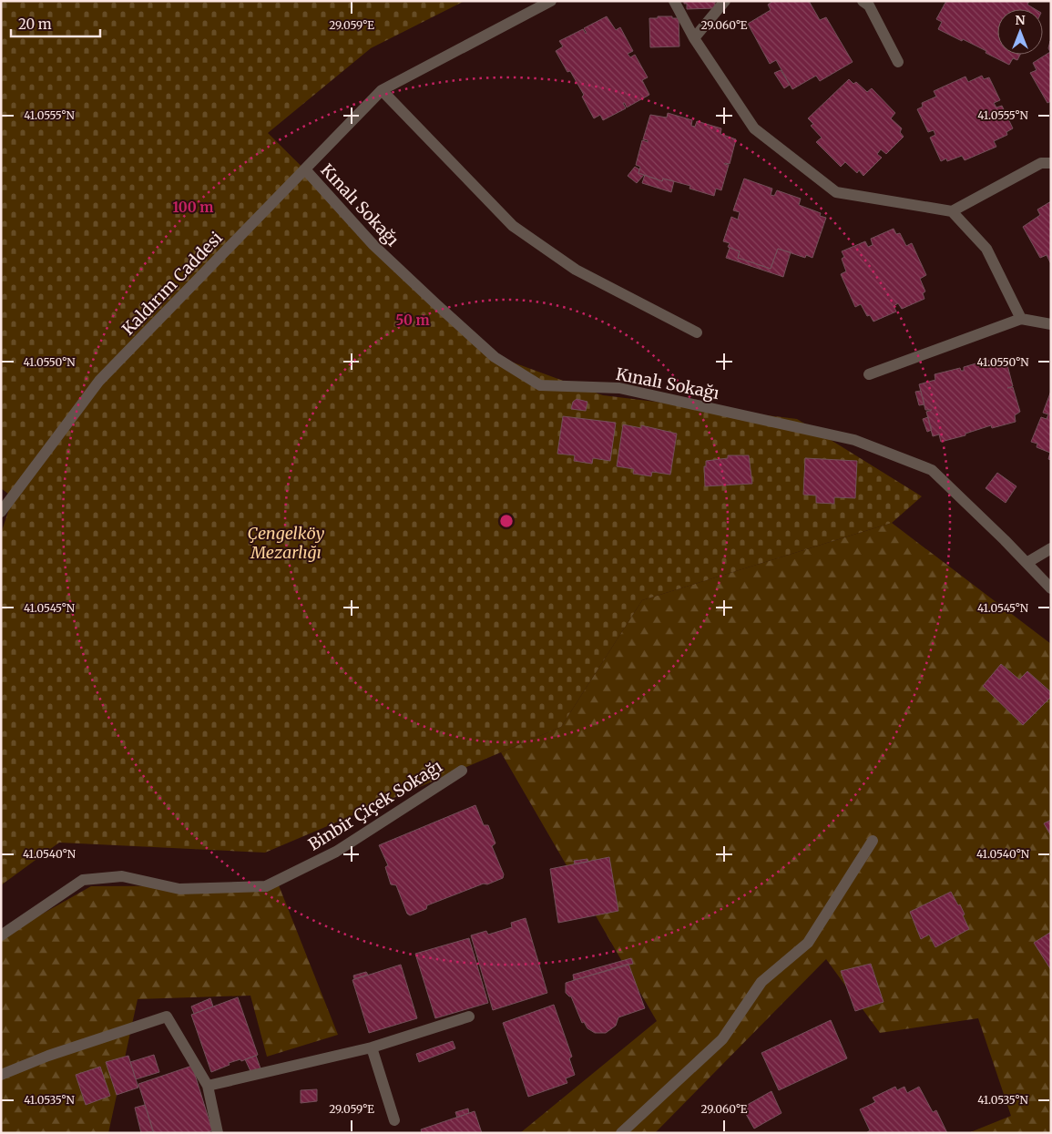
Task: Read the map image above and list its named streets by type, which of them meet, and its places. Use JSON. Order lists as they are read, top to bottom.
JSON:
{
  "streets": {
    "street": ["Kınalı Sokağı", "Kaldırım Caddesi", "Binbir Çiçek Sokağı"]
  },
  "crossings": [
    ["Kınalı Sokağı", "Kaldırım Caddesi"]
  ],
  "parks": ["Çengelköy Mezarlığı"],
  "scale_bar": "20 m",
  "north": "top",
  "coordinates": [
    "29.059°E",
    "29.060°E",
    "41.0555°N",
    "41.0550°N",
    "41.0545°N",
    "41.0540°N",
    "41.0535°N"
  ],
  "rings": ["100 m", "50 m"]
}
